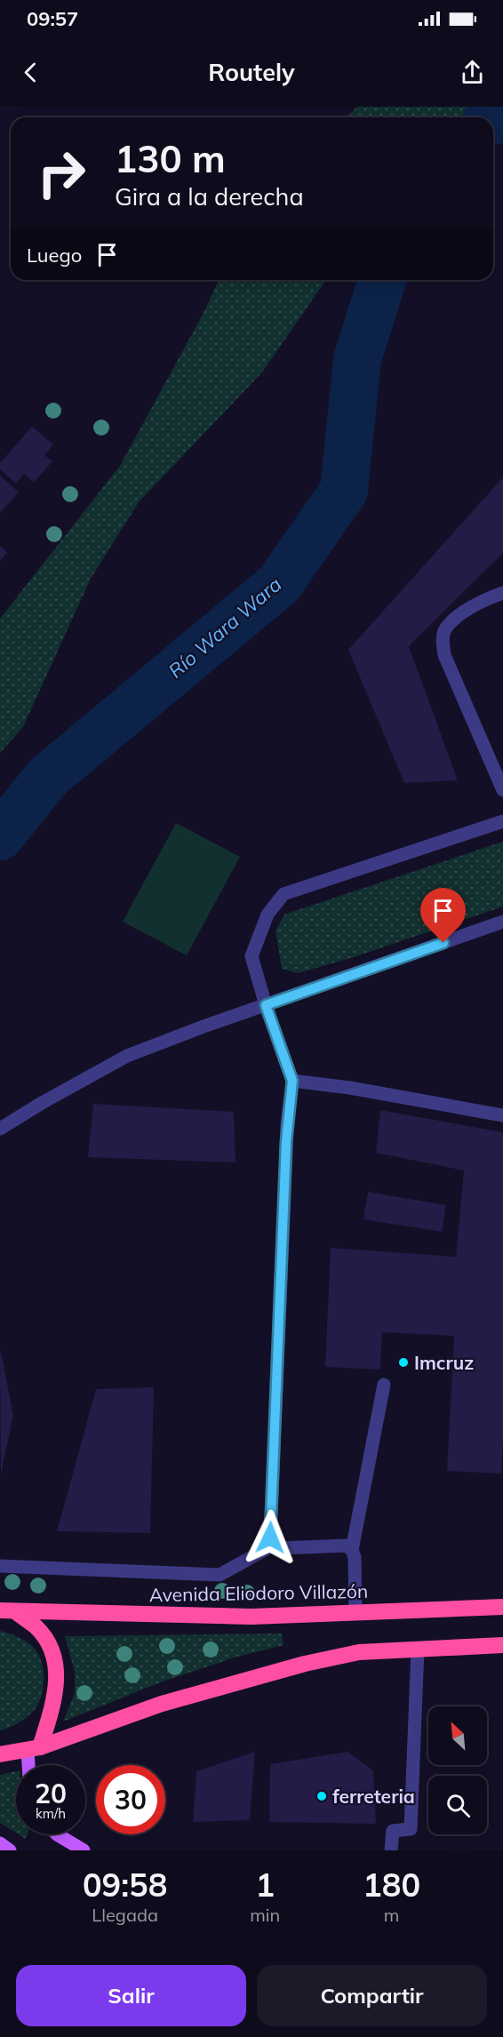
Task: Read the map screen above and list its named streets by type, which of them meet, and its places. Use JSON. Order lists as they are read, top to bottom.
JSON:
{
  "streets": {
    "highway": ["Avenida Eliodoro Villazón"]
  },
  "water": ["Río Wara Wara"],
  "places": ["Imcruz", "ferreteria"],
  "north": "top left",
  "page": {
    "status": "09:57",
    "header": "Routely",
    "turn": ["130 m", "Gira a la derecha"],
    "then": "Luego",
    "speed": "20 km/h",
    "limit": "30",
    "eta": [
      "09:58",
      "Llegada",
      "1",
      "min",
      "180",
      "m"
    ],
    "buttons": ["Salir", "Compartir"]
  }
}
